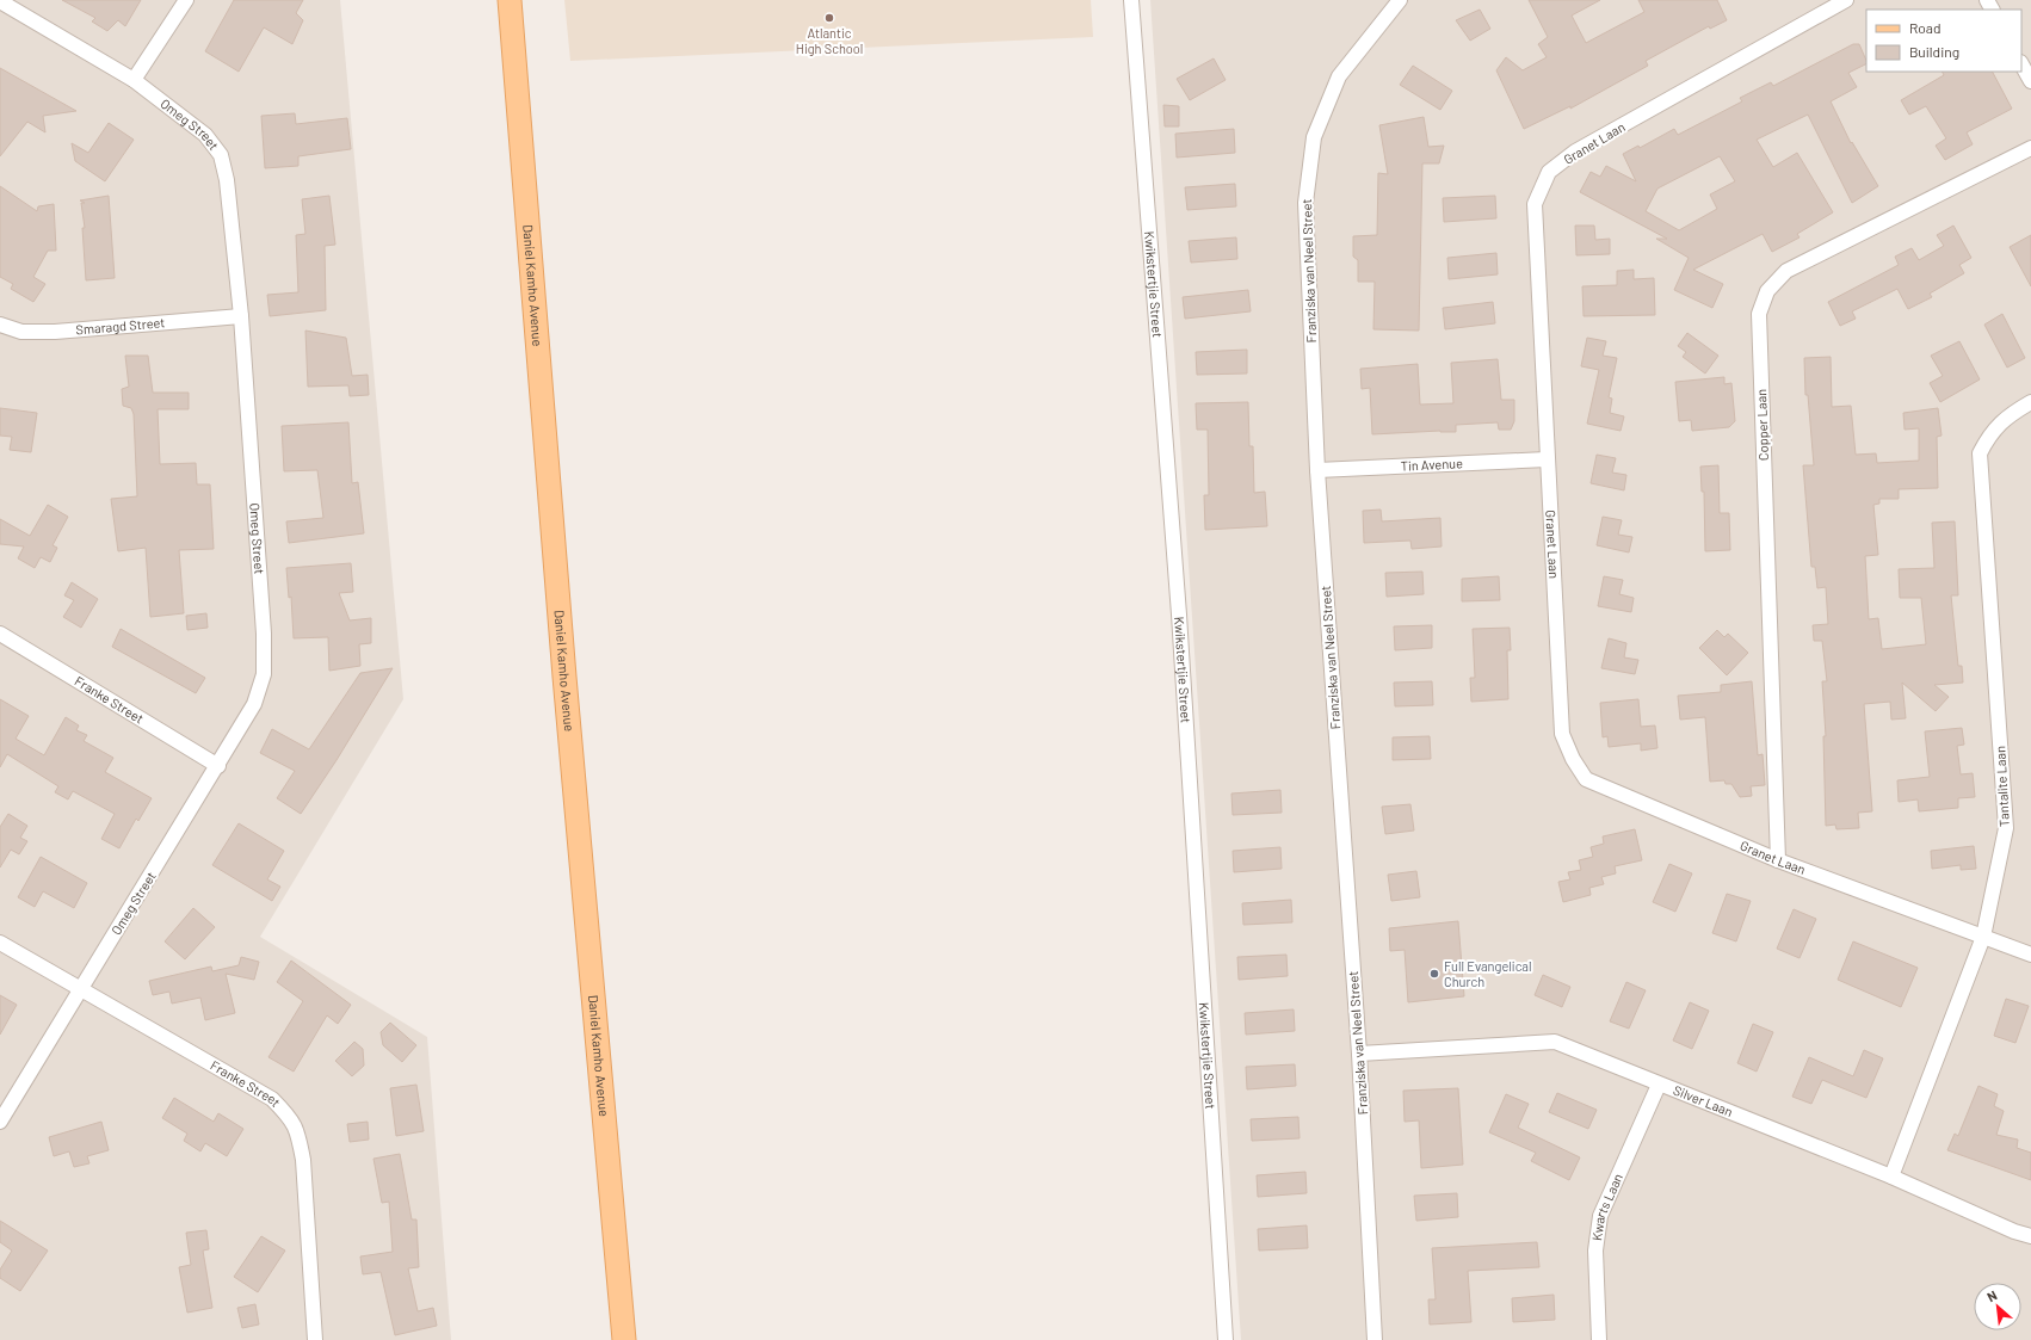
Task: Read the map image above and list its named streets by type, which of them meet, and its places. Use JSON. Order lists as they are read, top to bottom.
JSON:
{
  "streets": {
    "main road": ["Daniel Kamho Avenue"],
    "street": [
      "Omeg Street",
      "Granet Laan",
      "Franziska van Neel Street",
      "Kwikstertjie Street",
      "Smaragd Street",
      "Copper Laan",
      "Tin Avenue",
      "Franke Street",
      "Tantalite Laan",
      "Silver Laan",
      "Kwarts Laan"
    ]
  },
  "crossings": [
    ["Omeg Street", "Smaragd Street"],
    ["Omeg Street", "Franke Street"],
    ["Granet Laan", "Copper Laan"],
    ["Granet Laan", "Tin Avenue"],
    ["Granet Laan", "Tantalite Laan"],
    ["Franziska van Neel Street", "Tin Avenue"],
    ["Franziska van Neel Street", "Silver Laan"],
    ["Tantalite Laan", "Silver Laan"],
    ["Silver Laan", "Kwarts Laan"]
  ],
  "places": ["Atlantic High School", "Full Evangelical Church"],
  "legend": ["Road", "Building"],
  "north": "top left"
}
